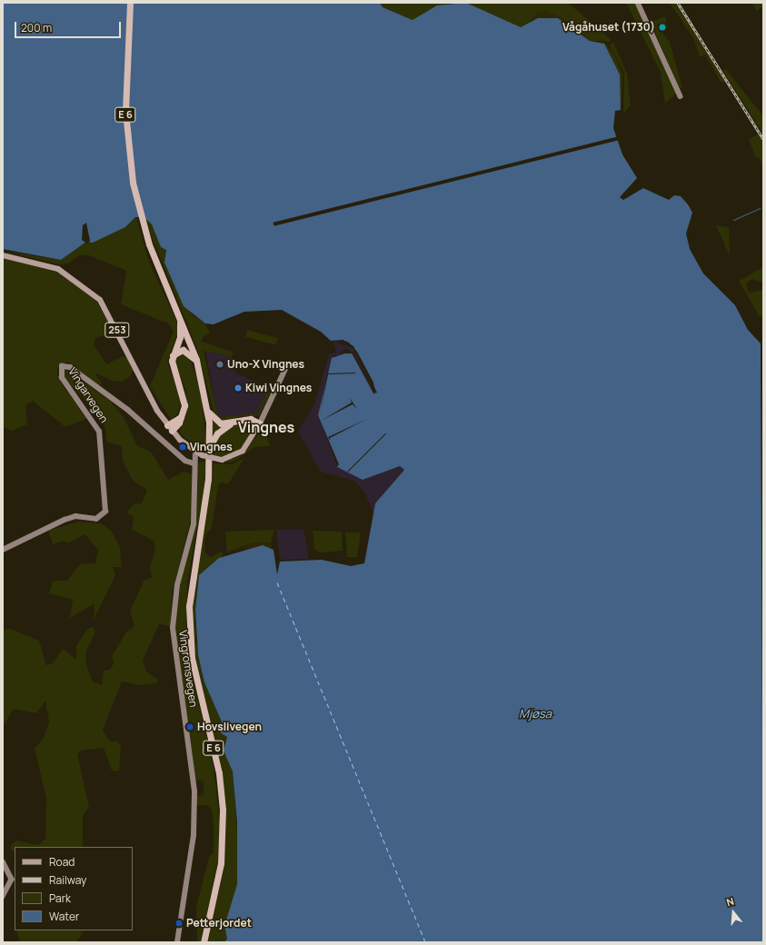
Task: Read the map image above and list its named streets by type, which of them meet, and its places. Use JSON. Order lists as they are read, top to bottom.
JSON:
{
  "streets": {
    "highway": ["E 6"],
    "main road": ["253"],
    "street": ["Vingarvegen", "Vingromsvegen"]
  },
  "crossings": [
    ["Vingarvegen", "Vingromsvegen"]
  ],
  "districts": ["Vingnes"],
  "water": ["Mjøsa"],
  "places": [
    "Vågåhuset (1730)",
    "Uno-X Vingnes",
    "Kiwi Vingnes",
    "Vingnes",
    "Hovslivegen",
    "Petterjordet"
  ],
  "legend": [
    "Road",
    "Railway",
    "Park",
    "Water"
  ],
  "scale_bar": "200 m",
  "north": "top"
}
